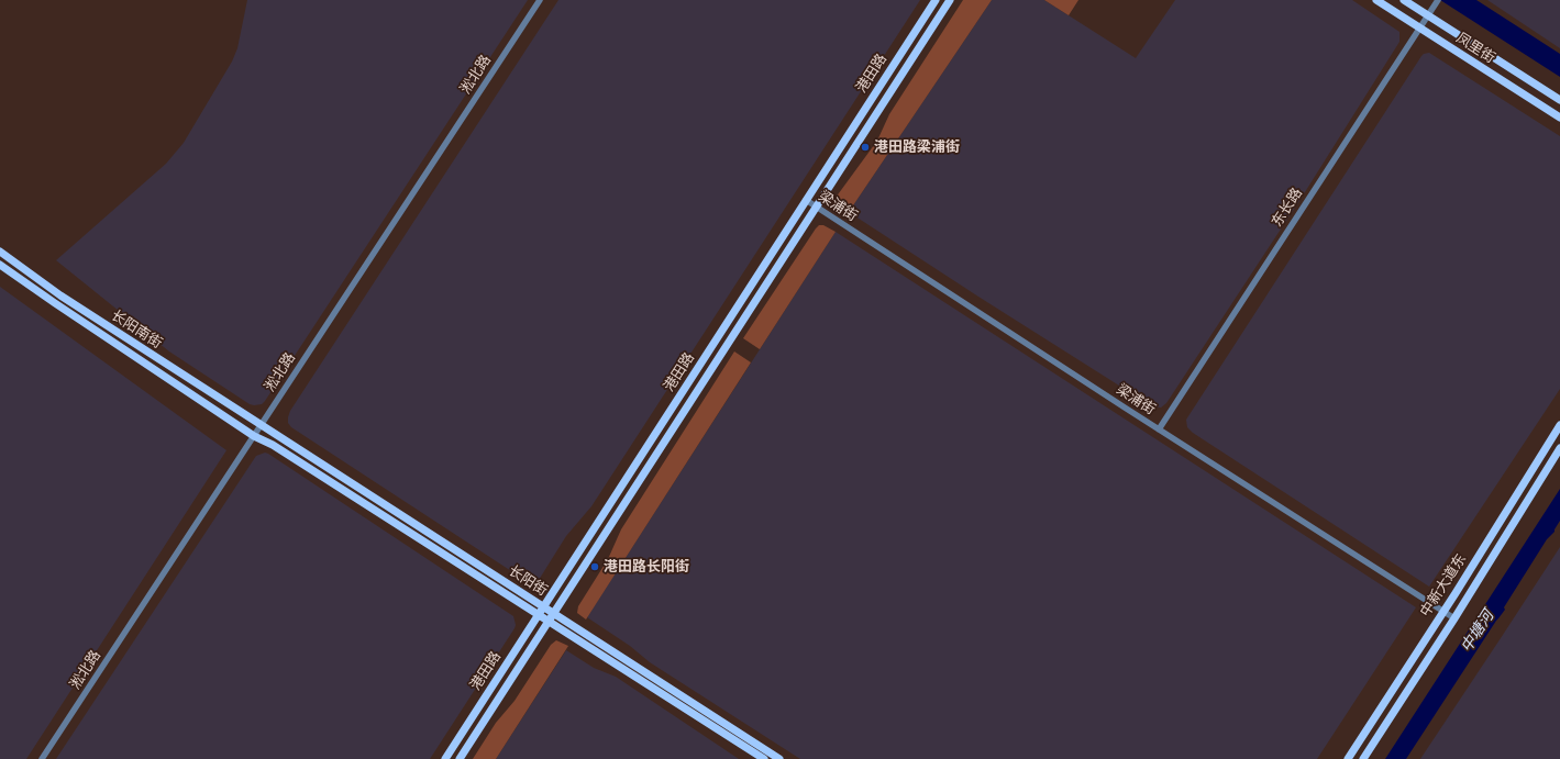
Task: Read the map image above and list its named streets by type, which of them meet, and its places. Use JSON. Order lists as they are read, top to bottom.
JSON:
{
  "streets": {
    "main road": [
      "凤里街",
      "港田路",
      "长阳南街",
      "长阳街",
      "中新大道东"
    ],
    "street": ["淞北路", "梁浦街", "东长路"]
  },
  "crossings": [
    ["凤里街", "东长路"],
    ["港田路", "梁浦街"],
    ["港田路", "长阳街"],
    ["淞北路", "长阳南街"],
    ["淞北路", "长阳街"],
    ["梁浦街", "东长路"],
    ["梁浦街", "中新大道东"],
    ["长阳南街", "长阳街"]
  ],
  "water": ["中塘河"],
  "places": ["港田路梁浦街", "港田路长阳街"]
}
